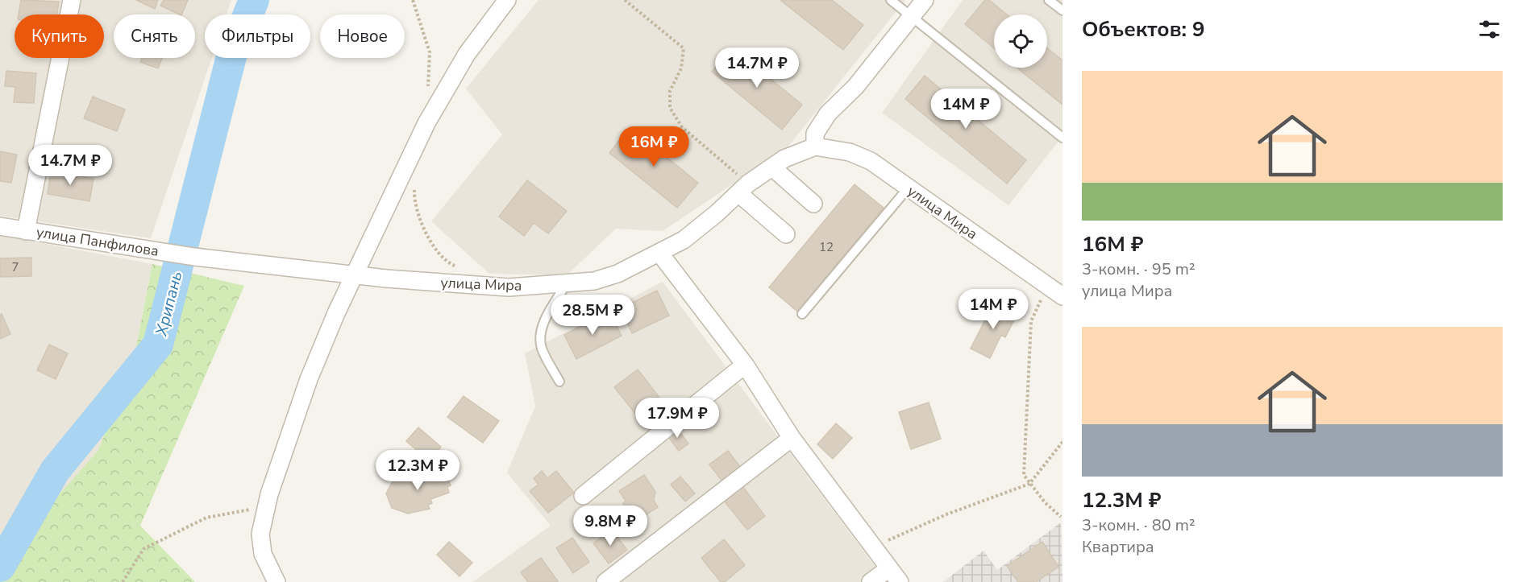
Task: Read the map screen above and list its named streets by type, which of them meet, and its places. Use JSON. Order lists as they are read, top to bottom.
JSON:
{
  "streets": {
    "street": ["улица Мира", "улица Панфилова"]
  },
  "crossings": [
    ["улица Мира", "улица Панфилова"]
  ],
  "water": ["Хрипань"],
  "house_numbers": ["12", "7"],
  "page": {
    "heading": "Объектов: 9",
    "chip": [
      "Купить",
      "Снять",
      "Фильтры",
      "Новое"
    ],
    "price": [
      "14.7M ₽",
      "14M ₽",
      "16M ₽",
      "14.7M ₽",
      "14M ₽",
      "28.5M ₽",
      "17.9M ₽",
      "12.3M ₽",
      "9.8M ₽"
    ],
    "list": [
      {
        "name": "16M ₽",
        "note": "3-комн. · 95 m² · улица Мира"
      },
      {
        "name": "12.3M ₽",
        "note": "3-комн. · 80 m² · Квартира"
      }
    ]
  }
}
